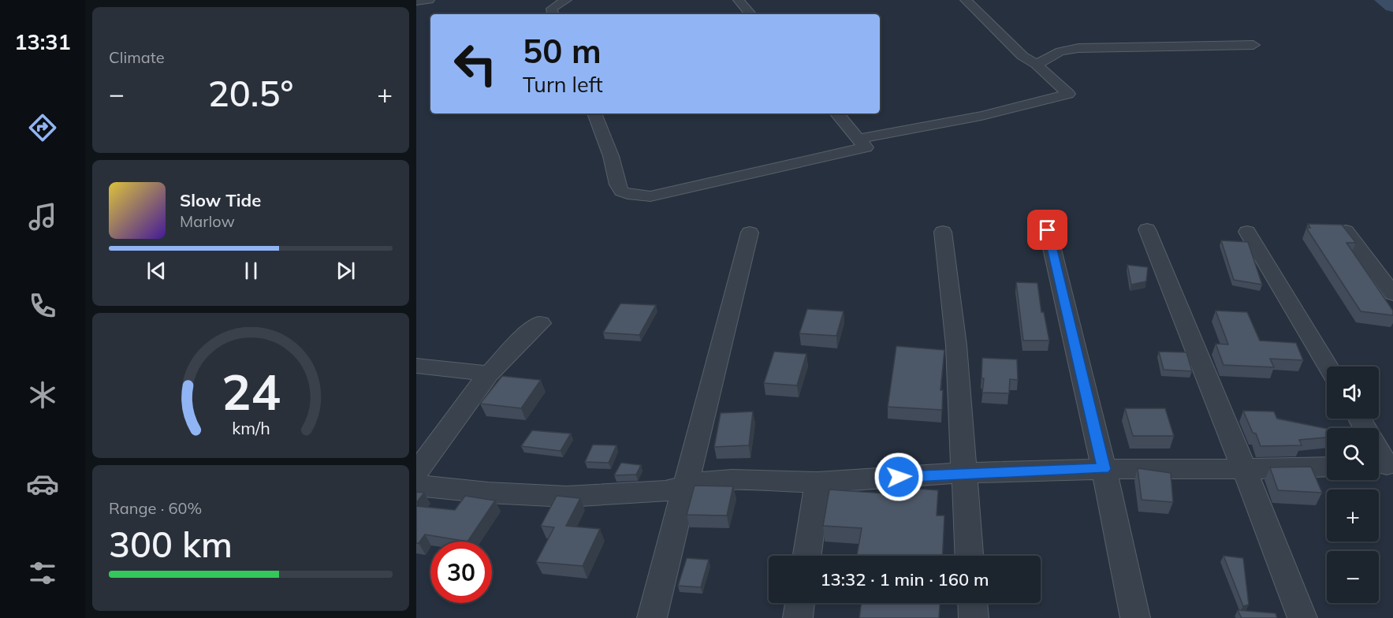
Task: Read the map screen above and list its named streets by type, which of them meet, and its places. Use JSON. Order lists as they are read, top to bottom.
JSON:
{
  "page": {
    "tabs": "13:31",
    "tile": [
      "Climate",
      ["Range · 60%", "300 km"]
    ],
    "turn": ["50 m", "Turn left"],
    "heat": ["−", "20.5°", "+"],
    "song": ["Slow Tide", "Marlow"],
    "map_buttons": ["+", "−"],
    "limit": "30",
    "trip": "13:32 · 1 min · 160 m",
    "gauge": ["24", "km/h"]
  }
}
